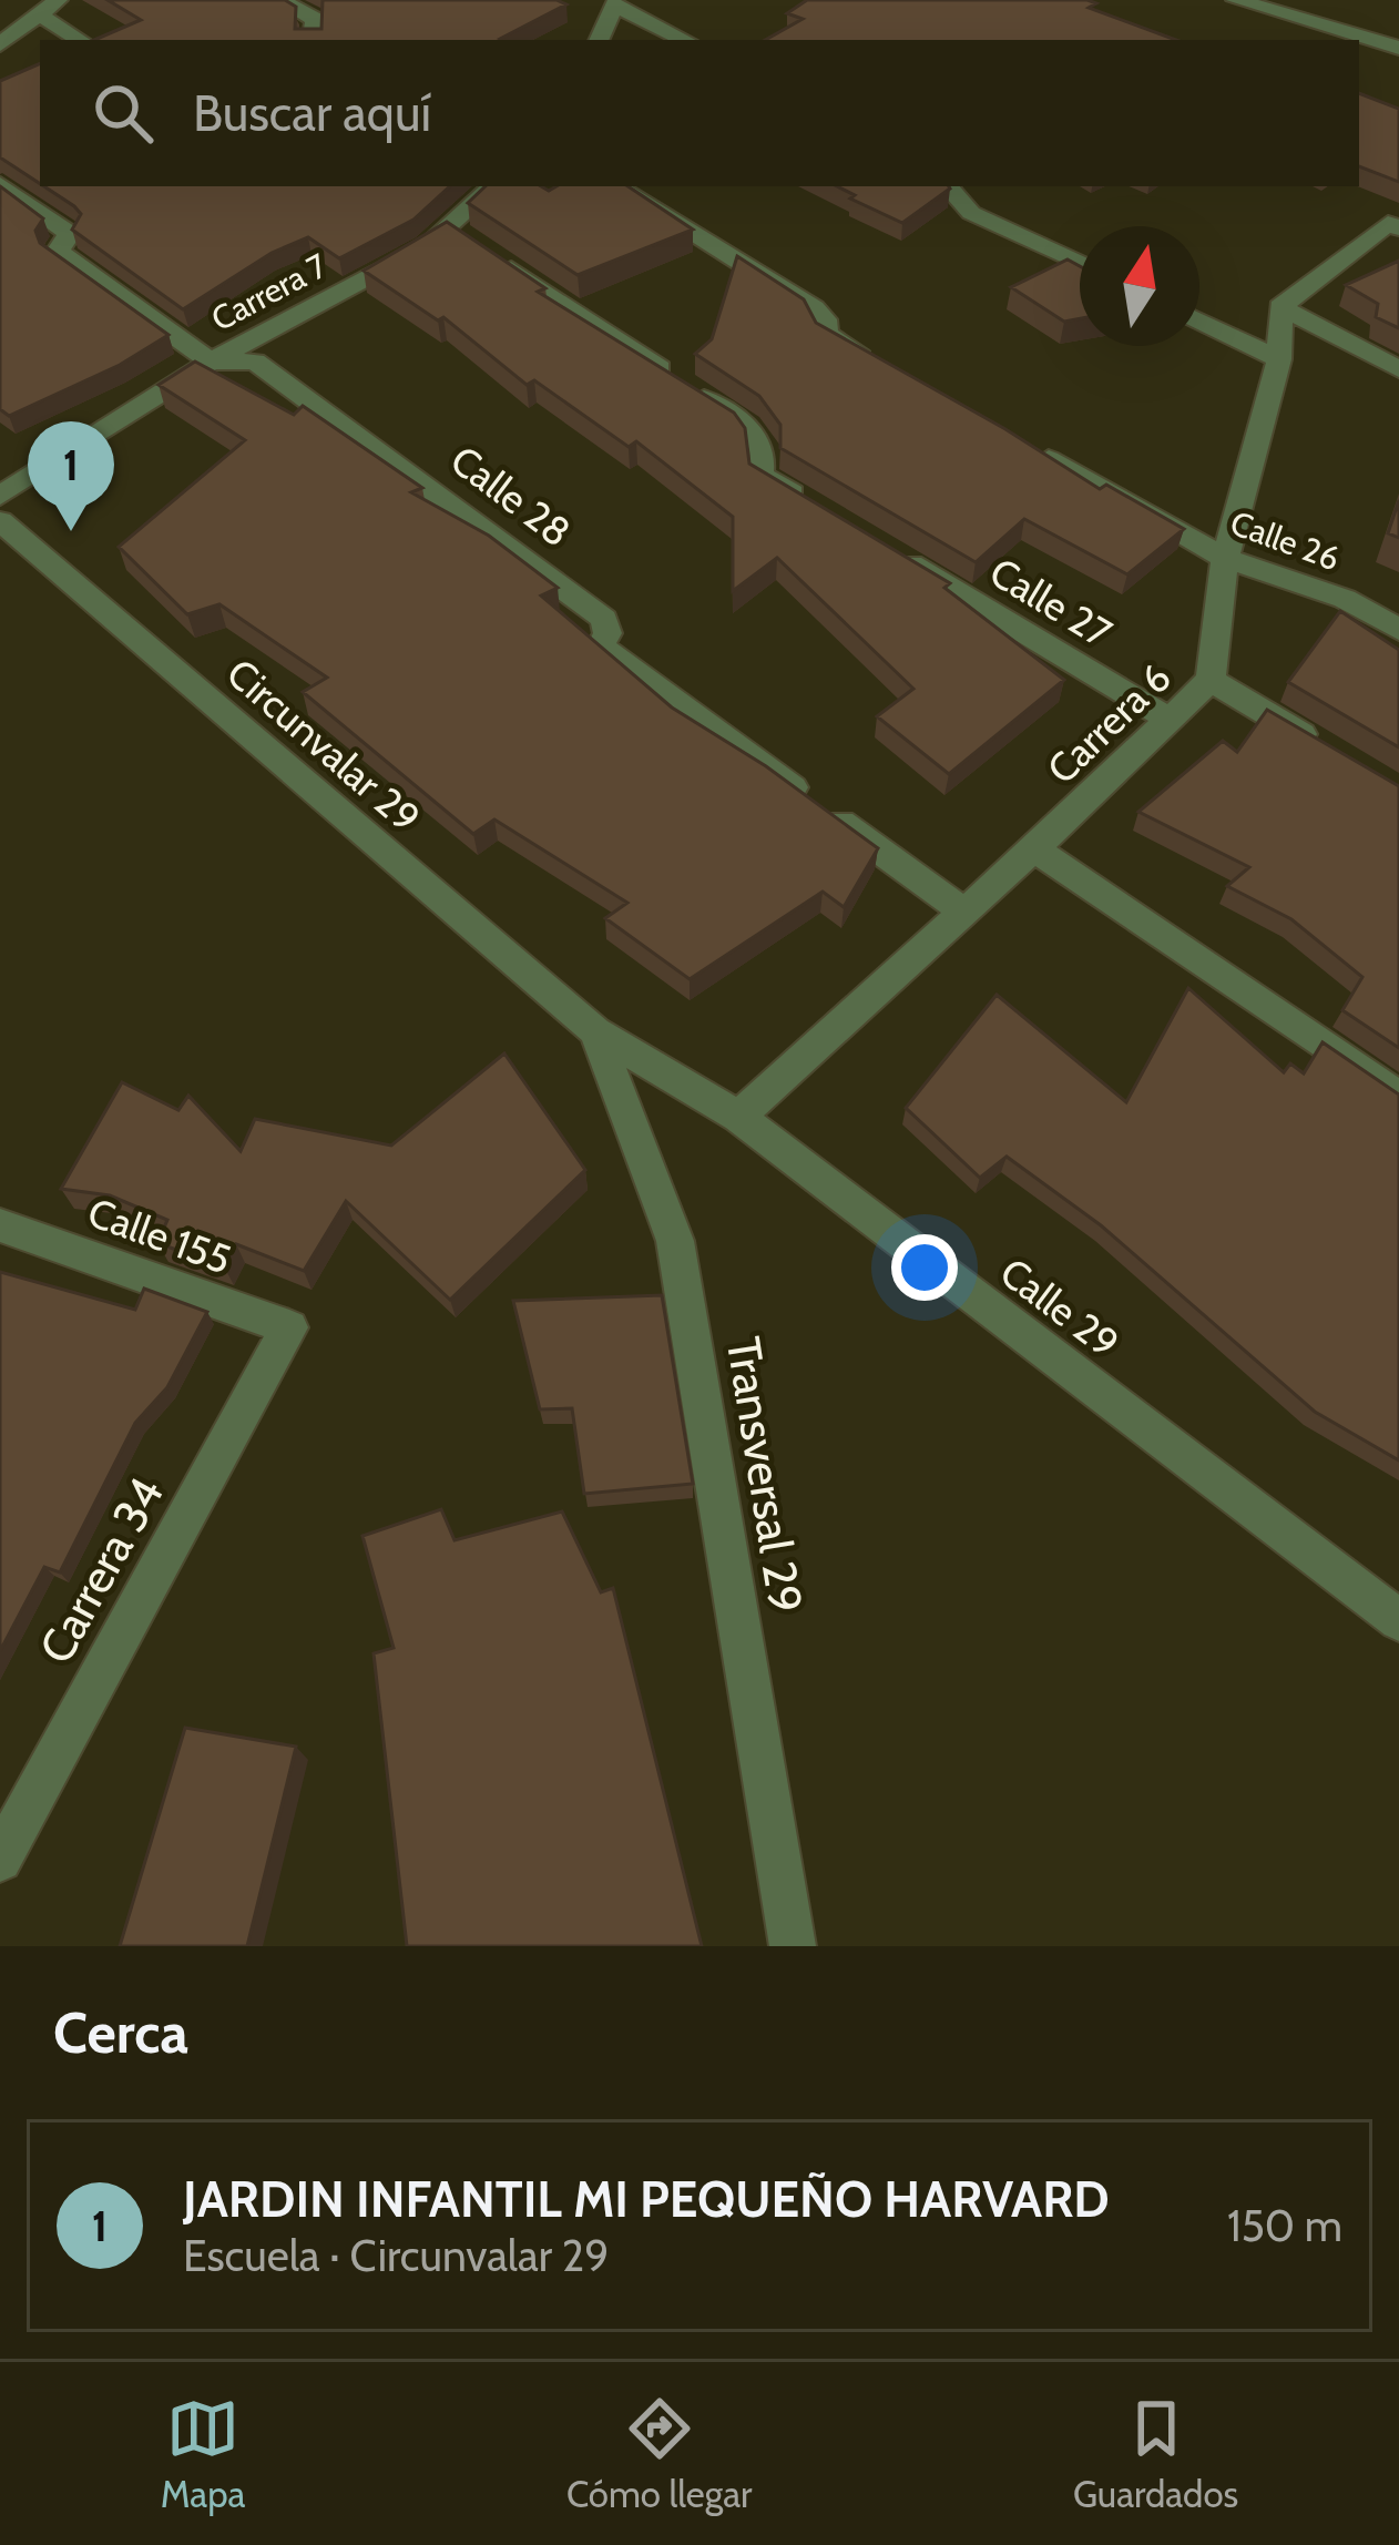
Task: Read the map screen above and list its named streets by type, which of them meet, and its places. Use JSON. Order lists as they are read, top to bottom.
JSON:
{
  "streets": {
    "street": [
      "Carrera 7",
      "Calle 28",
      "Calle 26",
      "Calle 27",
      "Carrera 6",
      "Circunvalar 29",
      "Calle 155",
      "Calle 29",
      "Transversal 29",
      "Carrera 34"
    ]
  },
  "crossings": [
    ["Carrera 7", "Calle 28"],
    ["Calle 28", "Carrera 6"],
    ["Calle 26", "Carrera 6"],
    ["Calle 27", "Carrera 6"],
    ["Carrera 6", "Calle 29"],
    ["Circunvalar 29", "Calle 29"],
    ["Circunvalar 29", "Transversal 29"],
    ["Calle 155", "Carrera 34"],
    ["Calle 29", "Transversal 29"]
  ],
  "north": "top",
  "page": {
    "search": "Buscar aquí",
    "pins": "1",
    "heading": "Cerca",
    "list": [
      {
        "mark": "1",
        "name": "JARDIN INFANTIL MI PEQUEÑO HARVARD",
        "note": "Escuela · Circunvalar 29",
        "value": "150 m"
      }
    ],
    "nav": ["Mapa", "Cómo llegar", "Guardados"]
  }
}
